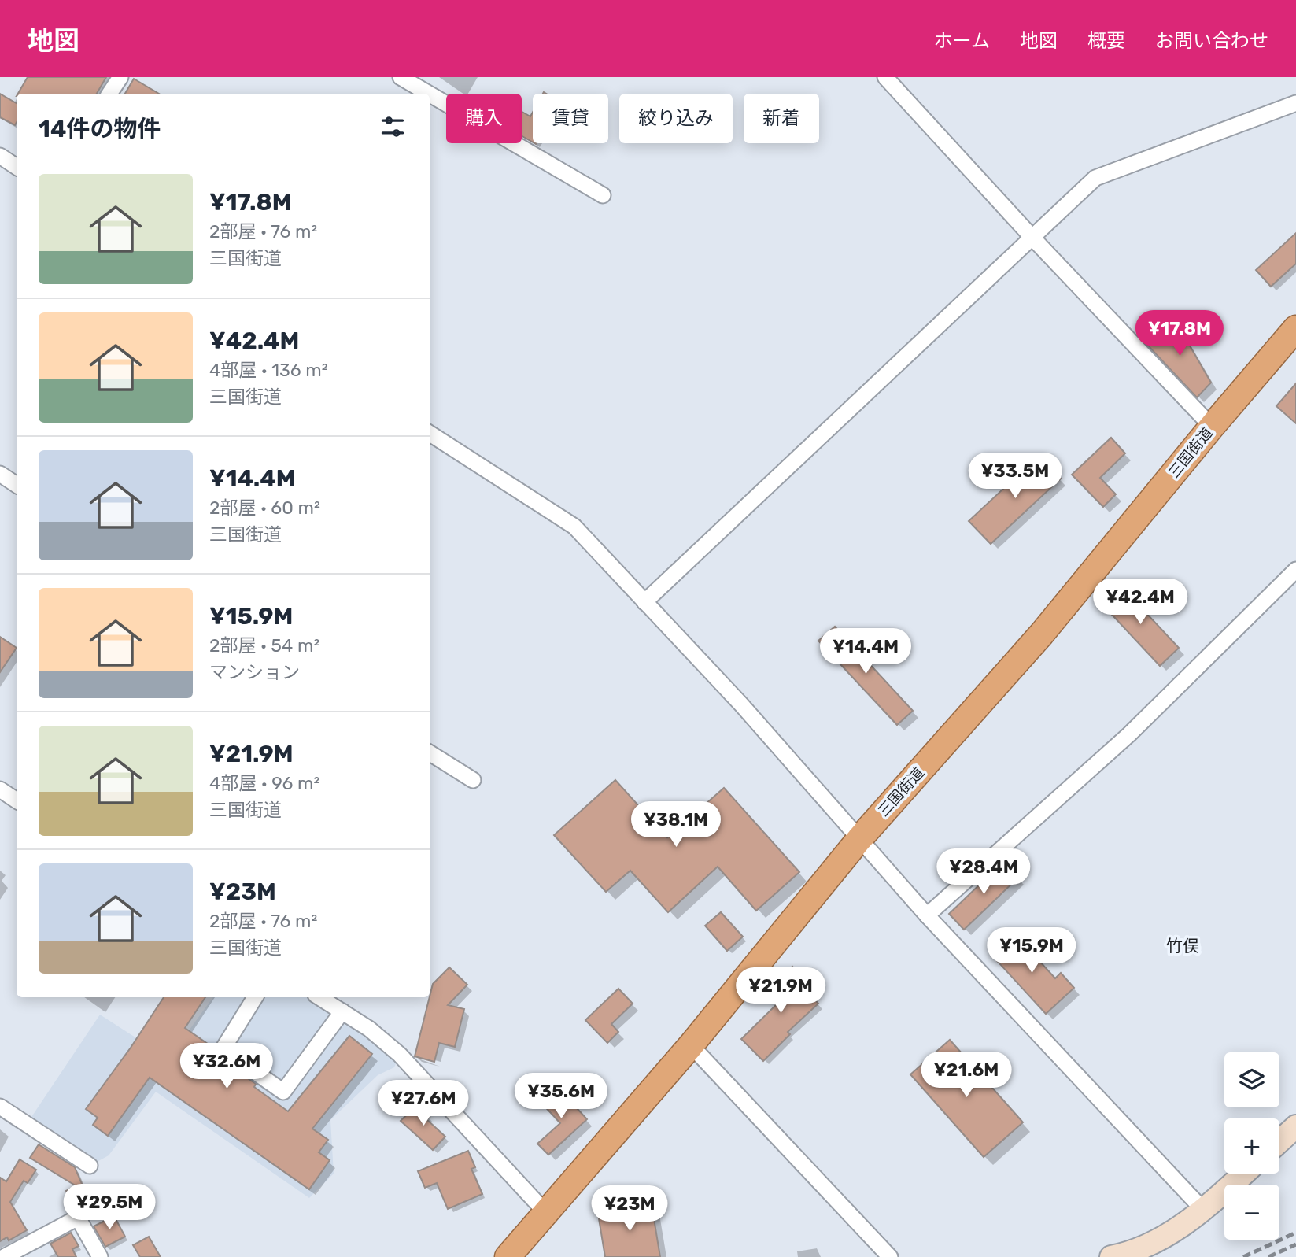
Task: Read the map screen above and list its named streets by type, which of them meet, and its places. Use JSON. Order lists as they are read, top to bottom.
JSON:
{
  "streets": {
    "highway": ["三国街道"]
  },
  "districts": ["竹俣"],
  "page": {
    "header": "地図",
    "nav": [
      "ホーム",
      "地図",
      "概要",
      "お問い合わせ"
    ],
    "chip": [
      "購入",
      "賃貸",
      "絞り込み",
      "新着"
    ],
    "heading": "14件の物件",
    "list": [
      {
        "name": "¥17.8M",
        "note": "2部屋 · 76 m² · 三国街道"
      },
      {
        "name": "¥42.4M",
        "note": "4部屋 · 136 m² · 三国街道"
      },
      {
        "name": "¥14.4M",
        "note": "2部屋 · 60 m² · 三国街道"
      },
      {
        "name": "¥15.9M",
        "note": "2部屋 · 54 m² · マンション"
      },
      {
        "name": "¥21.9M",
        "note": "4部屋 · 96 m² · 三国街道"
      },
      {
        "name": "¥23M",
        "note": "2部屋 · 76 m² · 三国街道"
      }
    ],
    "price": [
      "¥17.8M",
      "¥33.5M",
      "¥42.4M",
      "¥14.4M",
      "¥38.1M",
      "¥28.4M",
      "¥15.9M",
      "¥21.9M",
      "¥32.6M",
      "¥21.6M",
      "¥35.6M",
      "¥27.6M",
      "¥29.5M",
      "¥23M"
    ],
    "map_buttons": ["+", "−"]
  }
}
